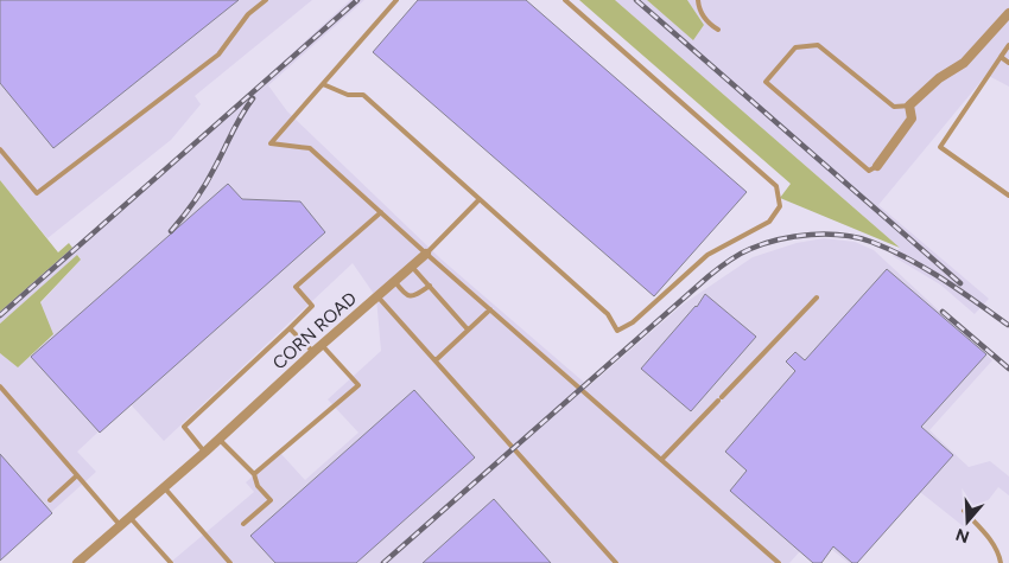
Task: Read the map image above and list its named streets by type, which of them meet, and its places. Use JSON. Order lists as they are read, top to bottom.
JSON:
{
  "streets": {
    "street": ["CORN ROAD"]
  },
  "north": "bottom"
}
